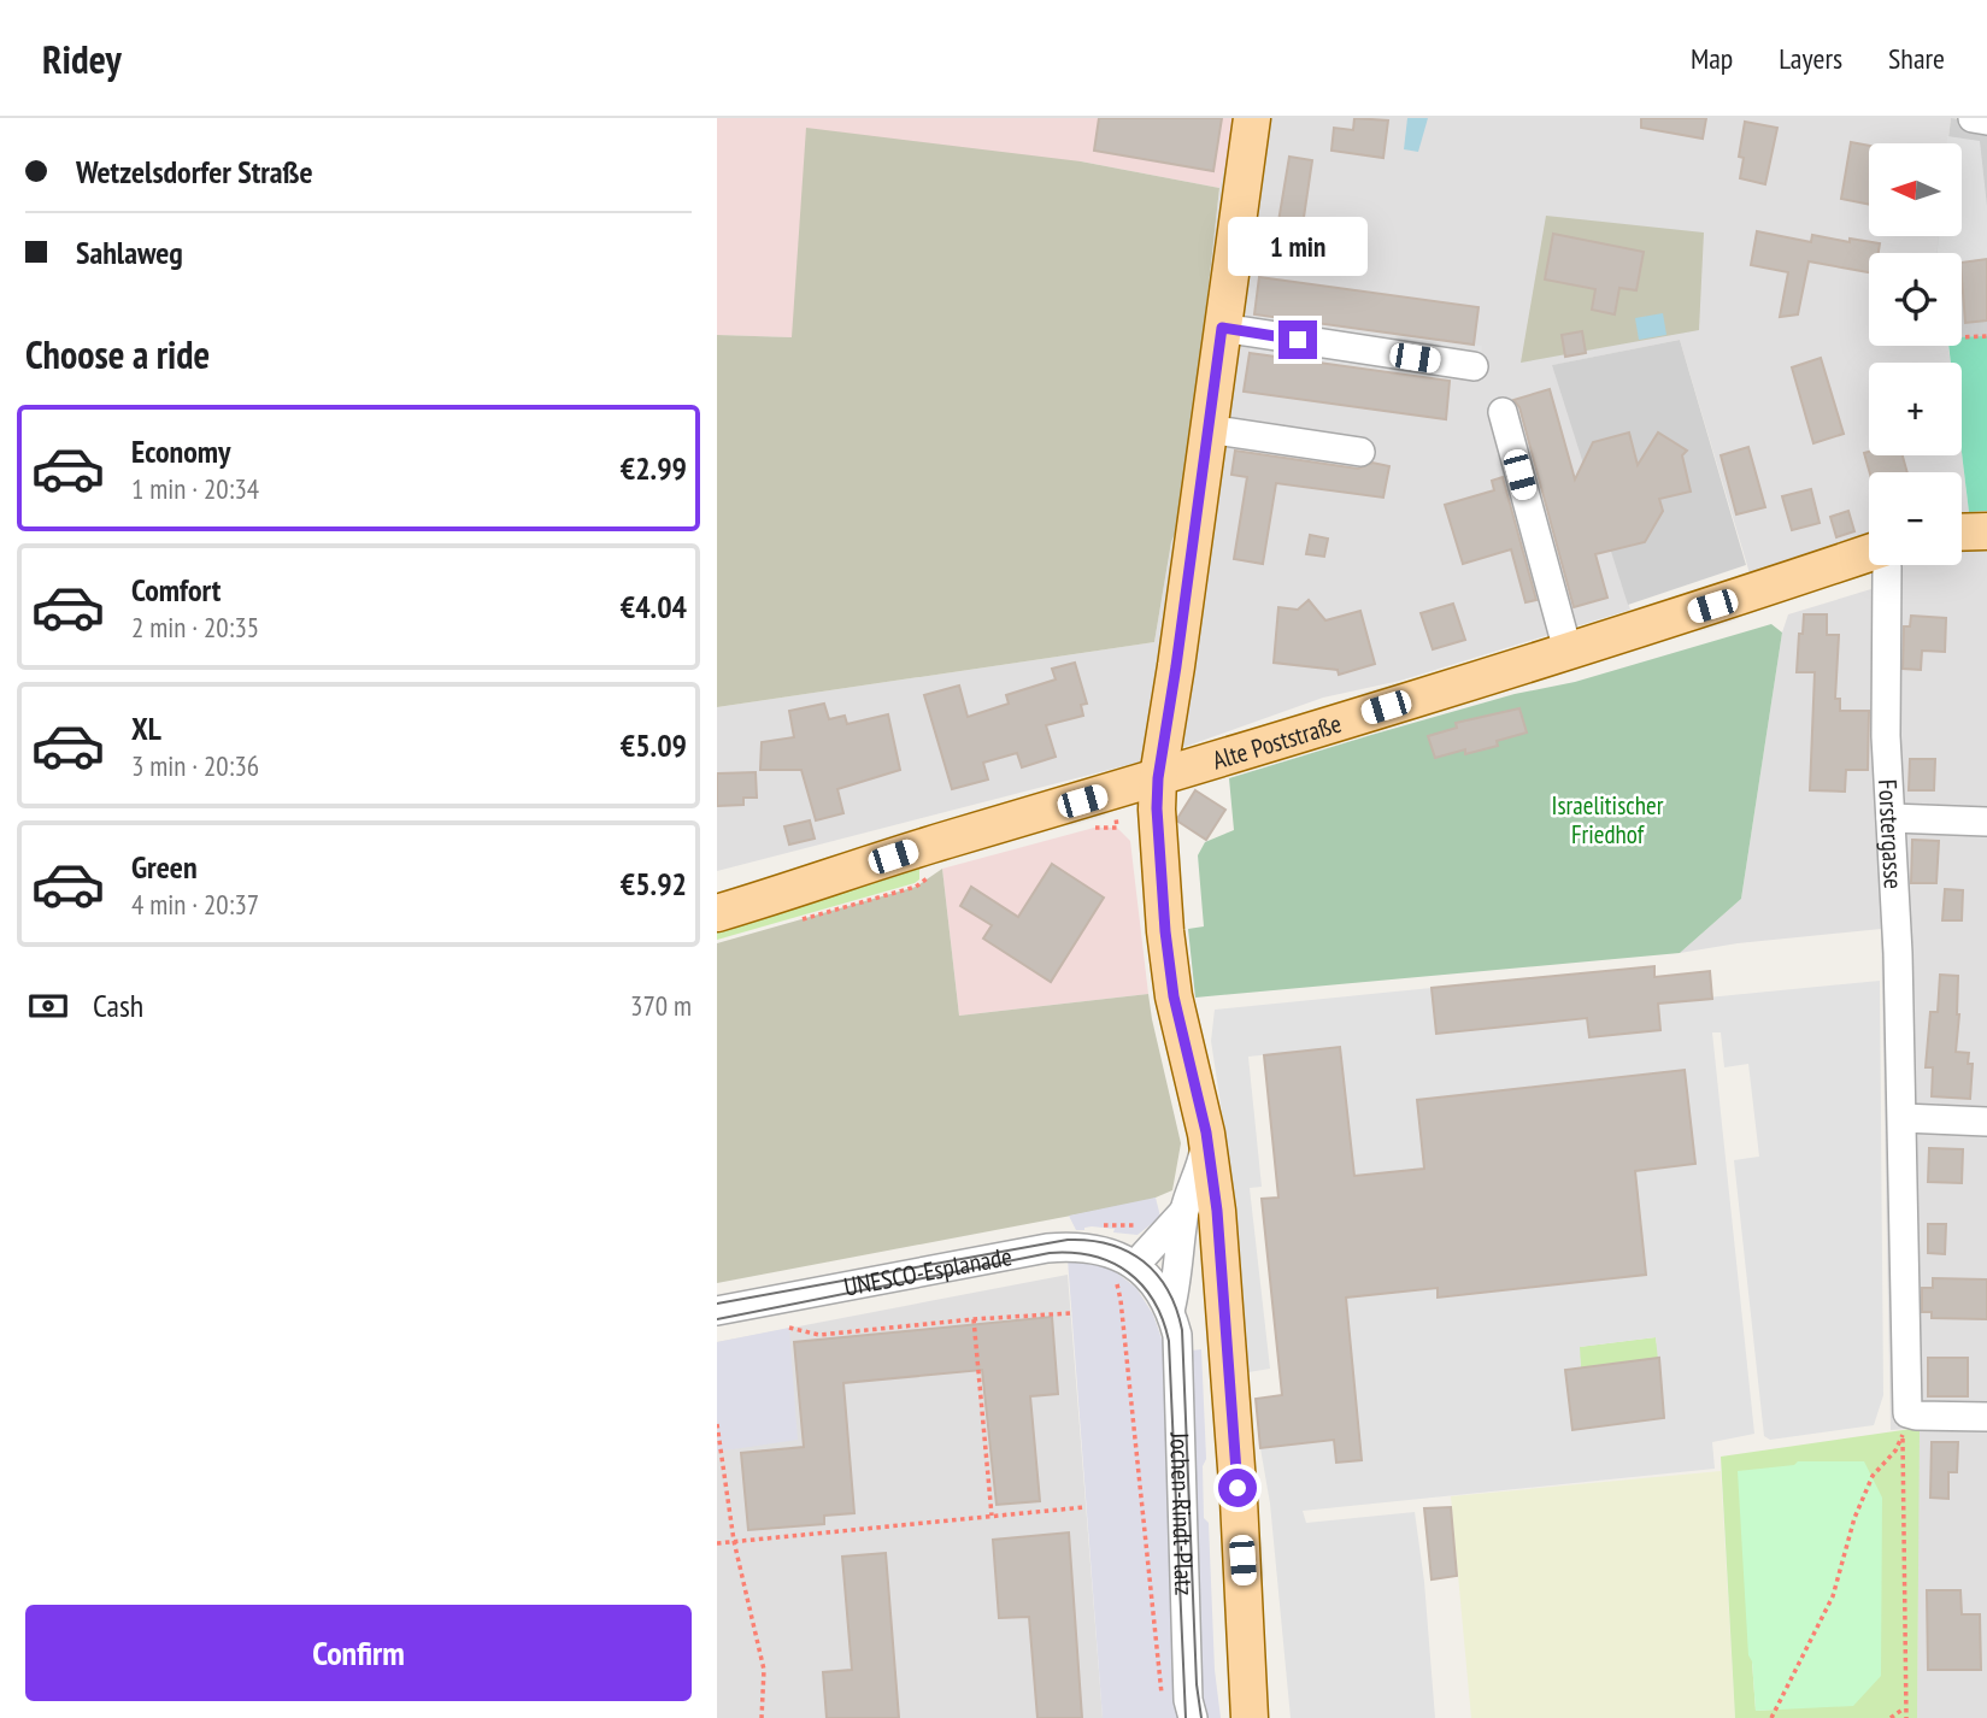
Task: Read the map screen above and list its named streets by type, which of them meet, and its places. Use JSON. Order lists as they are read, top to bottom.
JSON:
{
  "streets": {
    "main road": ["Alte Poststraße"],
    "street": ["Forstergasse", "UNESCO-Esplanade", "Jochen-Rindt-Platz"]
  },
  "crossings": [
    ["UNESCO-Esplanade", "Jochen-Rindt-Platz"]
  ],
  "parks": ["Israelitischer Friedhof"],
  "north": "left",
  "page": {
    "header": "Ridey",
    "nav": ["Map", "Layers", "Share"],
    "banner": ["Wetzelsdorfer Straße", "Sahlaweg"],
    "map_buttons": ["+", "−"],
    "bubble": "1 min",
    "heading": "Choose a ride",
    "list": [
      {
        "name": "Economy",
        "note": "1 min · 20:34",
        "value": "€2.99"
      },
      {
        "name": "Comfort",
        "note": "2 min · 20:35",
        "value": "€4.04"
      },
      {
        "name": "XL",
        "note": "3 min · 20:36",
        "value": "€5.09"
      },
      {
        "name": "Green",
        "note": "4 min · 20:37",
        "value": "€5.92"
      }
    ],
    "pay": ["Cash", "370 m"],
    "buttons": "Confirm"
  }
}
